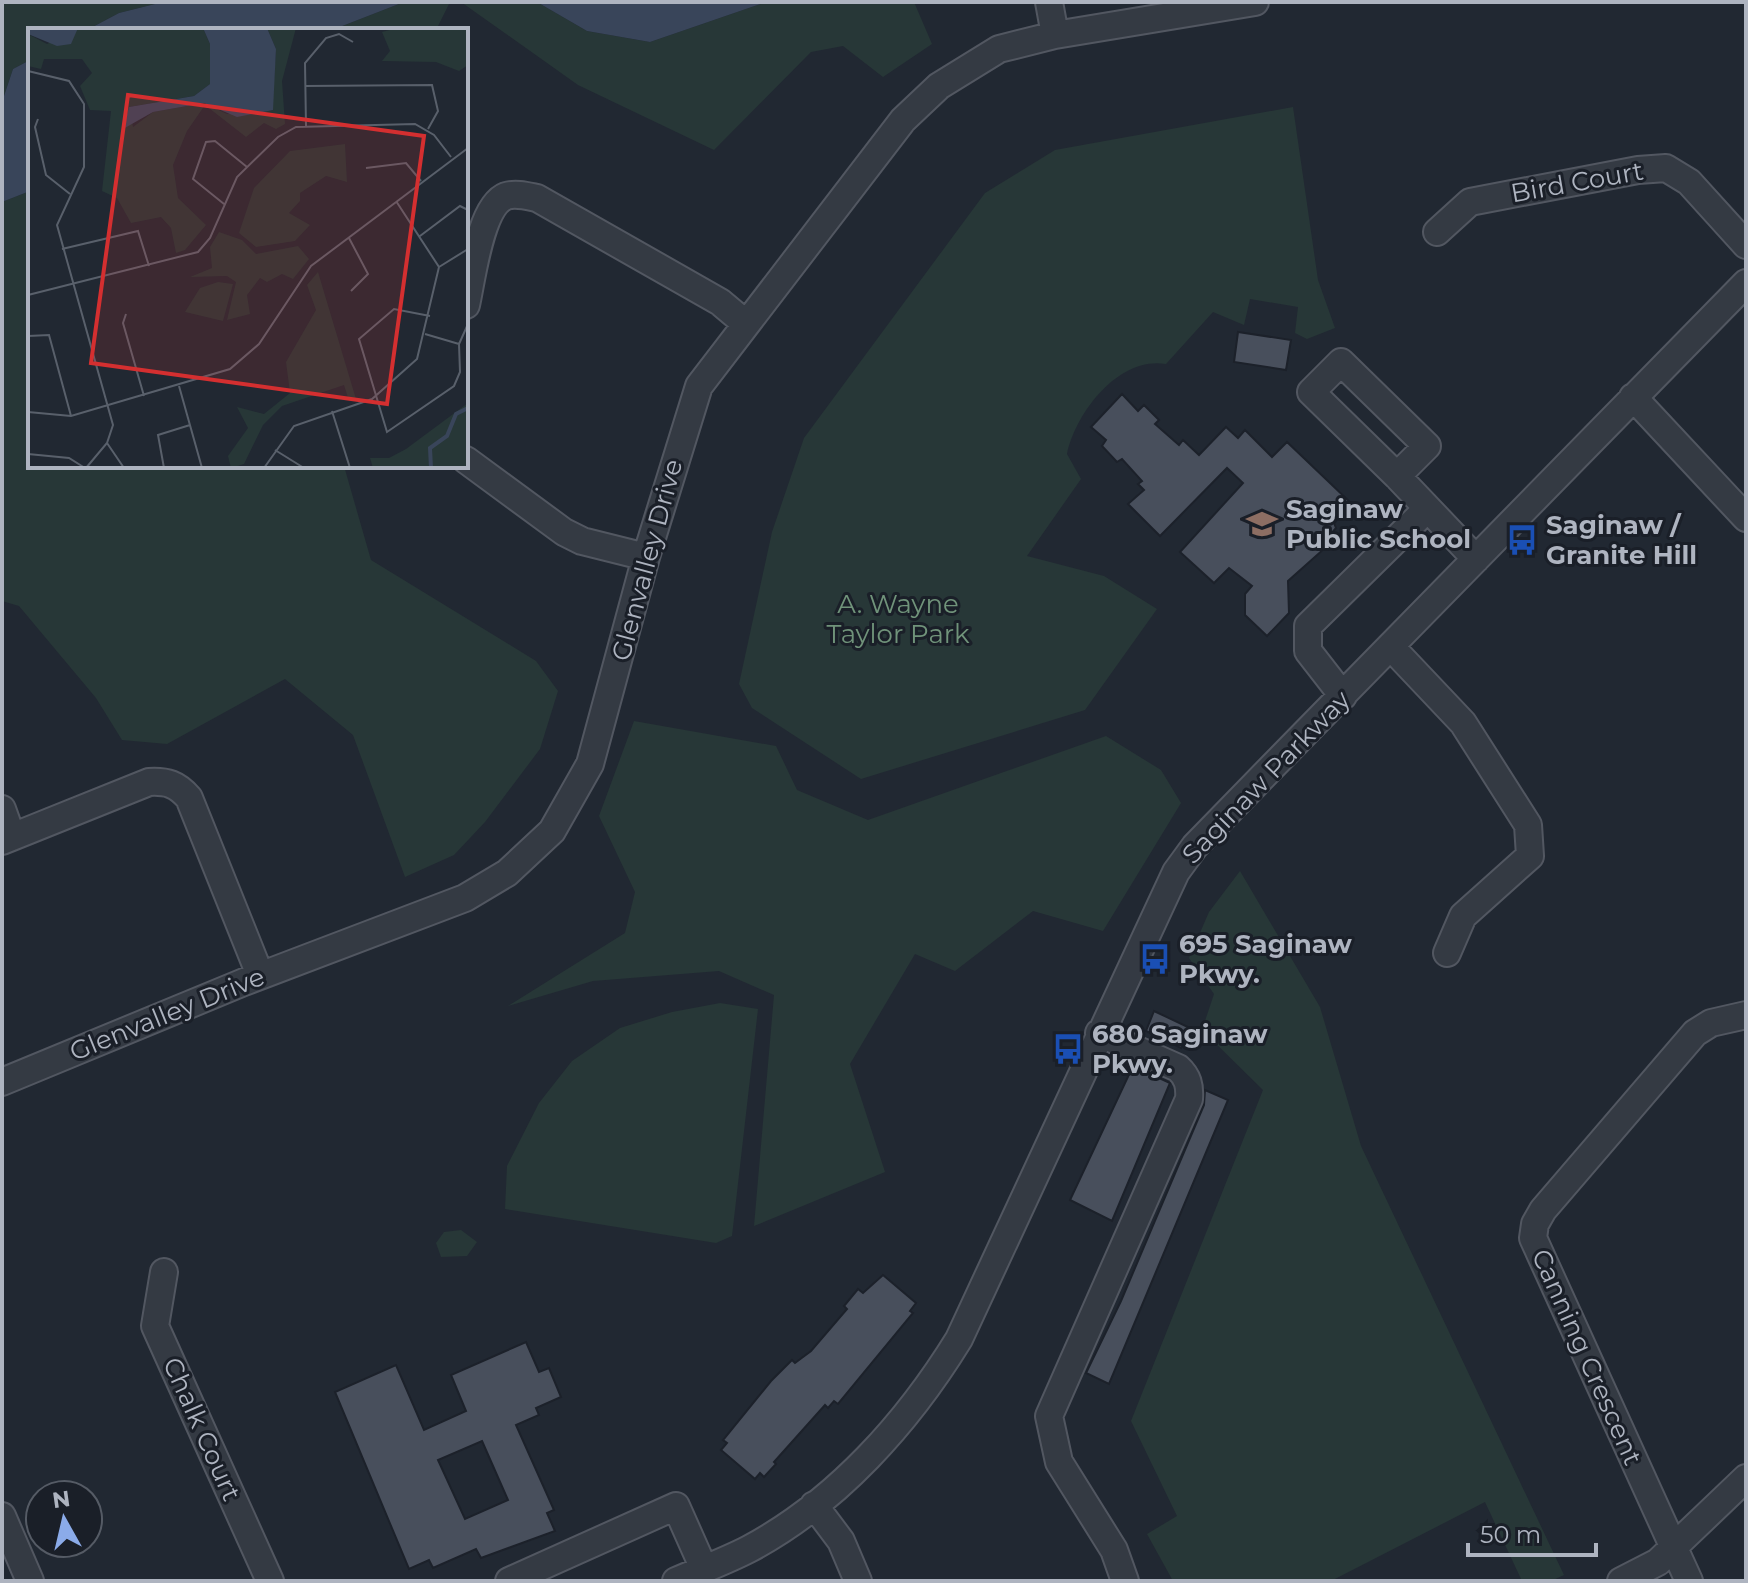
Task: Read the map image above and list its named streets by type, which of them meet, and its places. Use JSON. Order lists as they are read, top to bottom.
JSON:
{
  "streets": {
    "street": [
      "Bird Court",
      "Glenvalley Drive",
      "Saginaw Parkway",
      "Canning Crescent",
      "Chalk Court"
    ]
  },
  "parks": ["A. Wayne Taylor Park"],
  "places": {
    "school or university": ["Saginaw Public School"],
    "bus stop": ["Saginaw / Granite Hill", "695 Saginaw Pkwy.", "680 Saginaw Pkwy."]
  },
  "scale_bar": "50 m",
  "north": "top"
}
